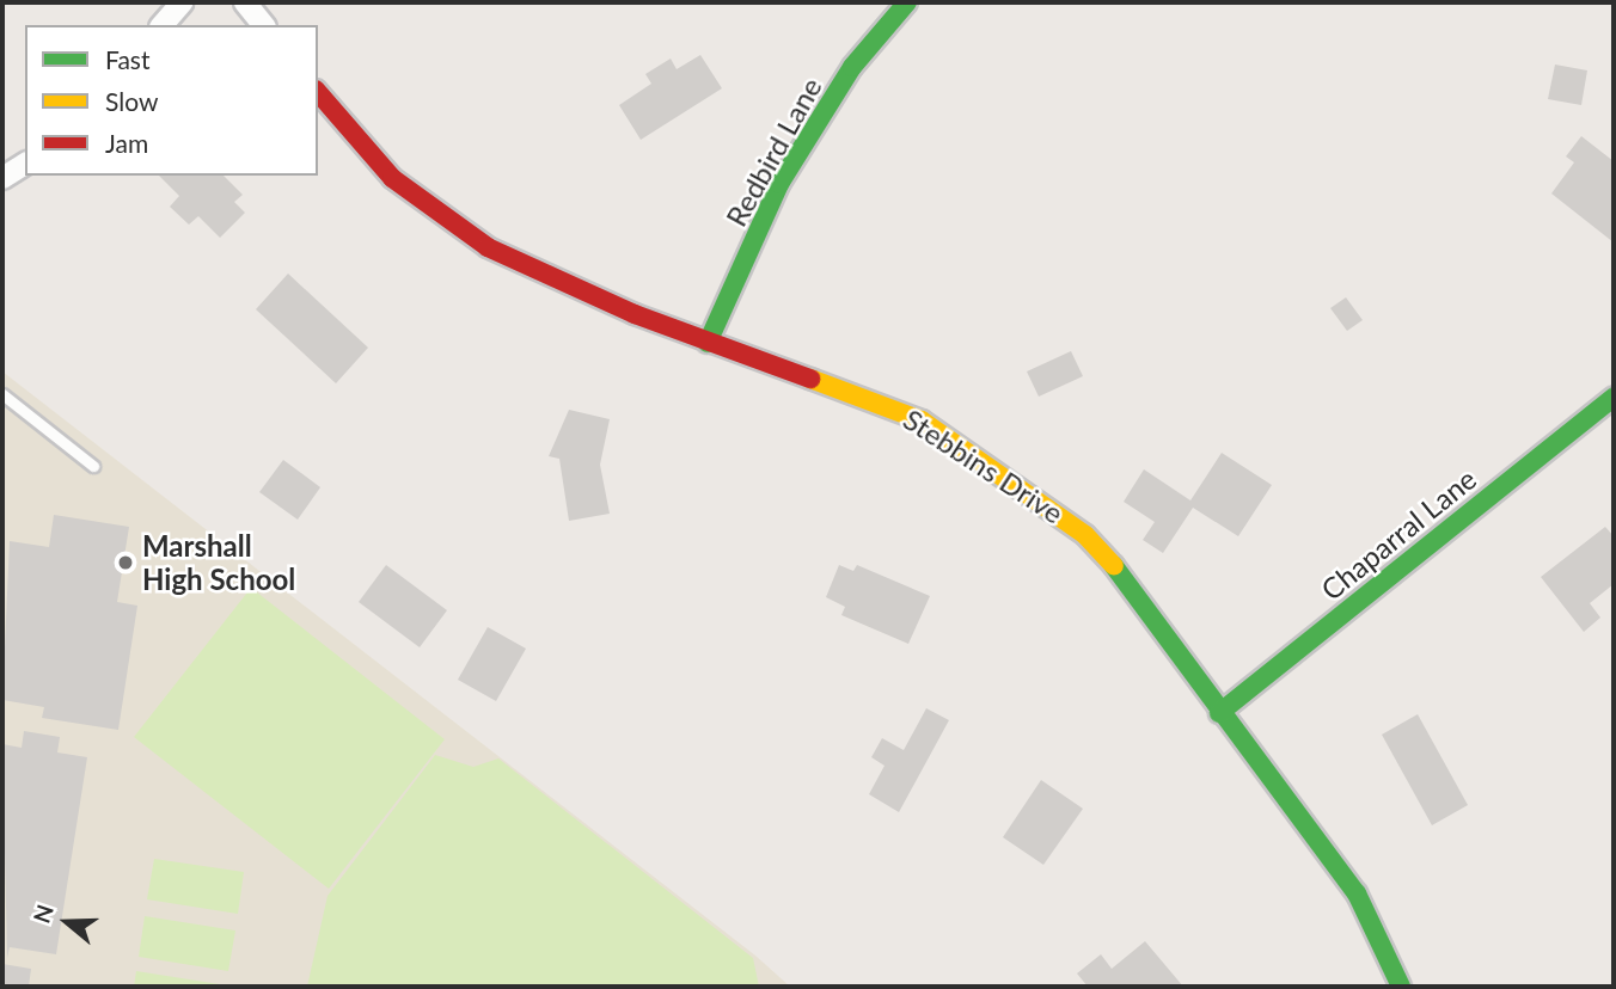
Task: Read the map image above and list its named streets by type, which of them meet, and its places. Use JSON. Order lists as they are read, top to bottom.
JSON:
{
  "streets": {
    "street": ["Redbird Lane", "Stebbins Drive", "Chaparral Lane"]
  },
  "crossings": [
    ["Redbird Lane", "Stebbins Drive"],
    ["Stebbins Drive", "Chaparral Lane"]
  ],
  "places": ["Marshall High School"],
  "legend": ["Fast", "Slow", "Jam"],
  "north": "left"
}
